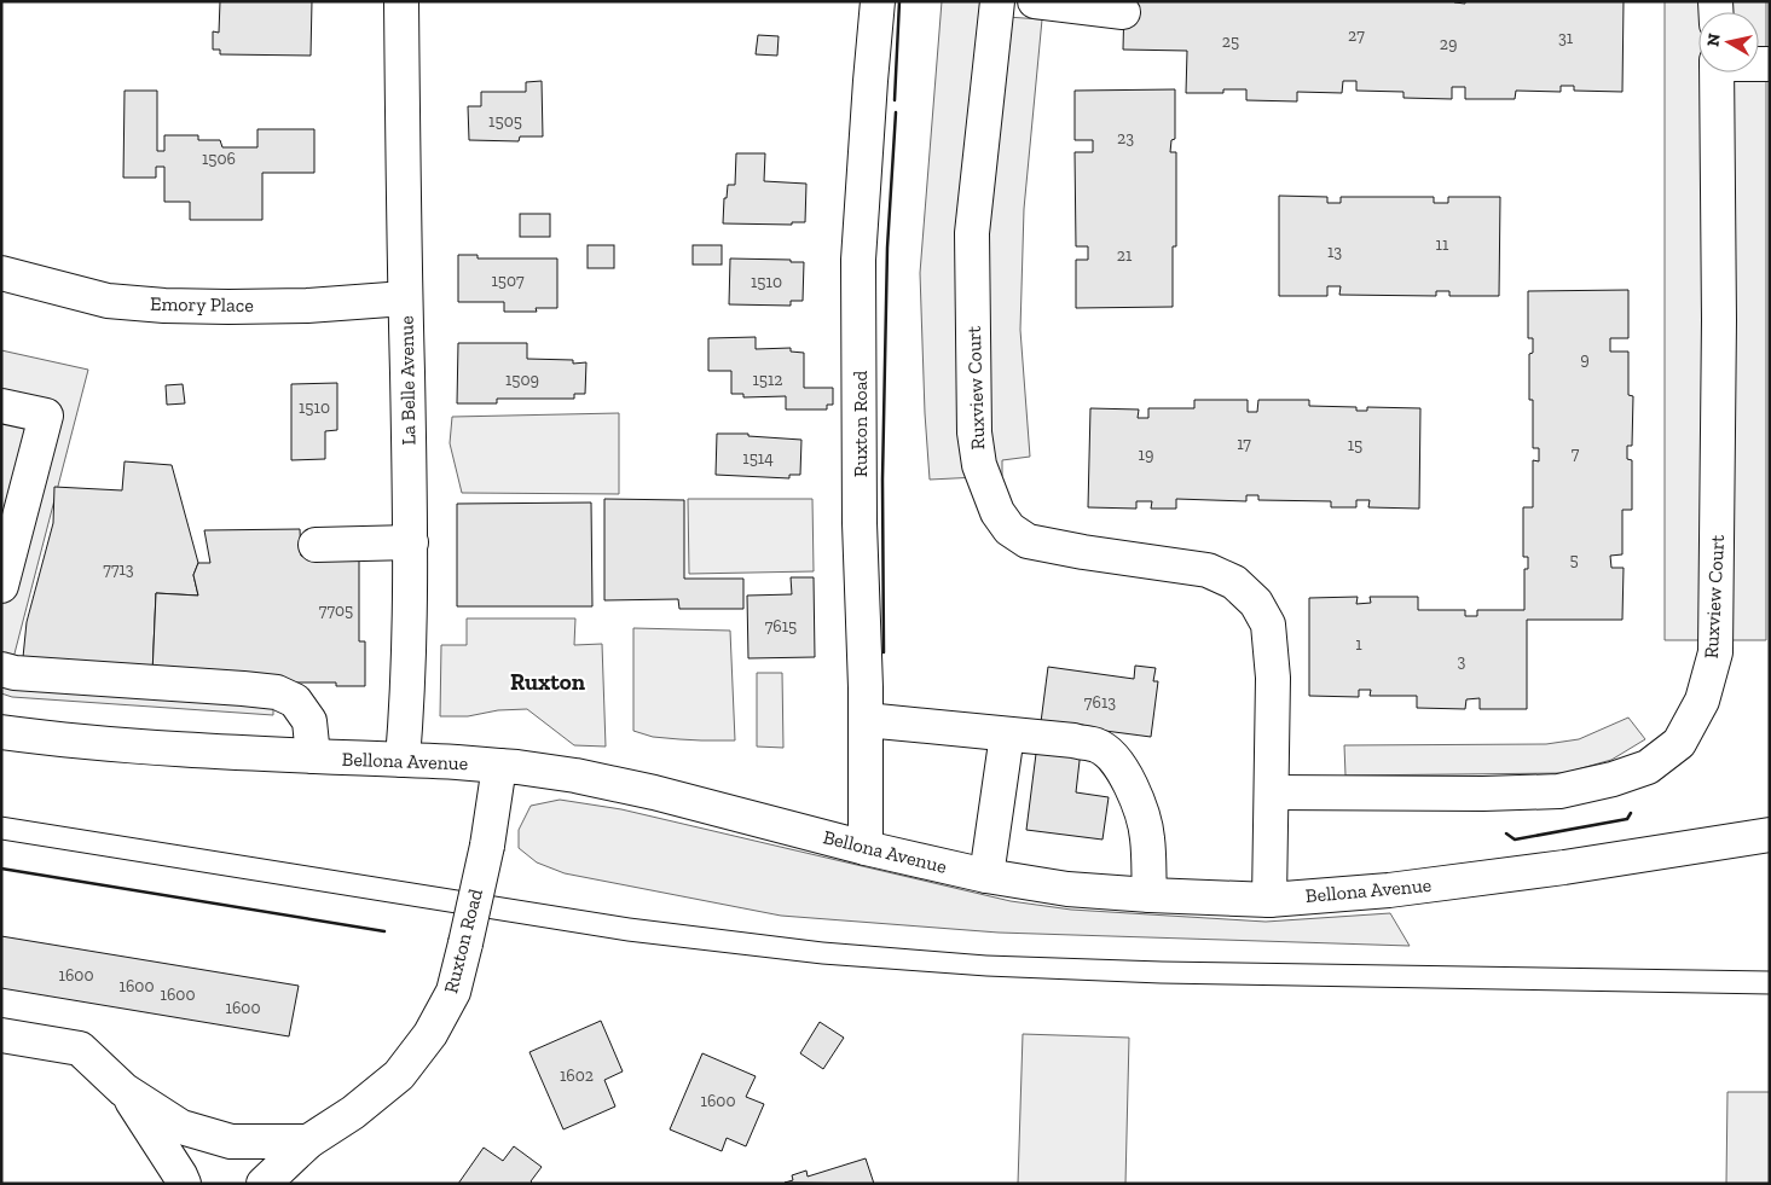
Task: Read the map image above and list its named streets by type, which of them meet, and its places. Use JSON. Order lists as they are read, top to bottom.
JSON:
{
  "streets": {
    "street": [
      "Emory Place",
      "La Belle Avenue",
      "Ruxview Court",
      "Ruxton Road",
      "Bellona Avenue"
    ]
  },
  "crossings": [
    ["Emory Place", "La Belle Avenue"],
    ["La Belle Avenue", "Bellona Avenue"],
    ["Ruxview Court", "Bellona Avenue"],
    ["Ruxton Road", "Bellona Avenue"]
  ],
  "districts": ["Ruxton"],
  "house_numbers": [
    "27",
    "31",
    "25",
    "29",
    "1505",
    "23",
    "1506",
    "11",
    "13",
    "21",
    "1507",
    "1510",
    "9",
    "1509",
    "1512",
    "1510",
    "17",
    "15",
    "7",
    "19",
    "1514",
    "5",
    "7713",
    "7705",
    "7615",
    "1",
    "3",
    "7613",
    "1600",
    "1600",
    "1600",
    "1600",
    "1602",
    "1600"
  ],
  "north": "left"
}
